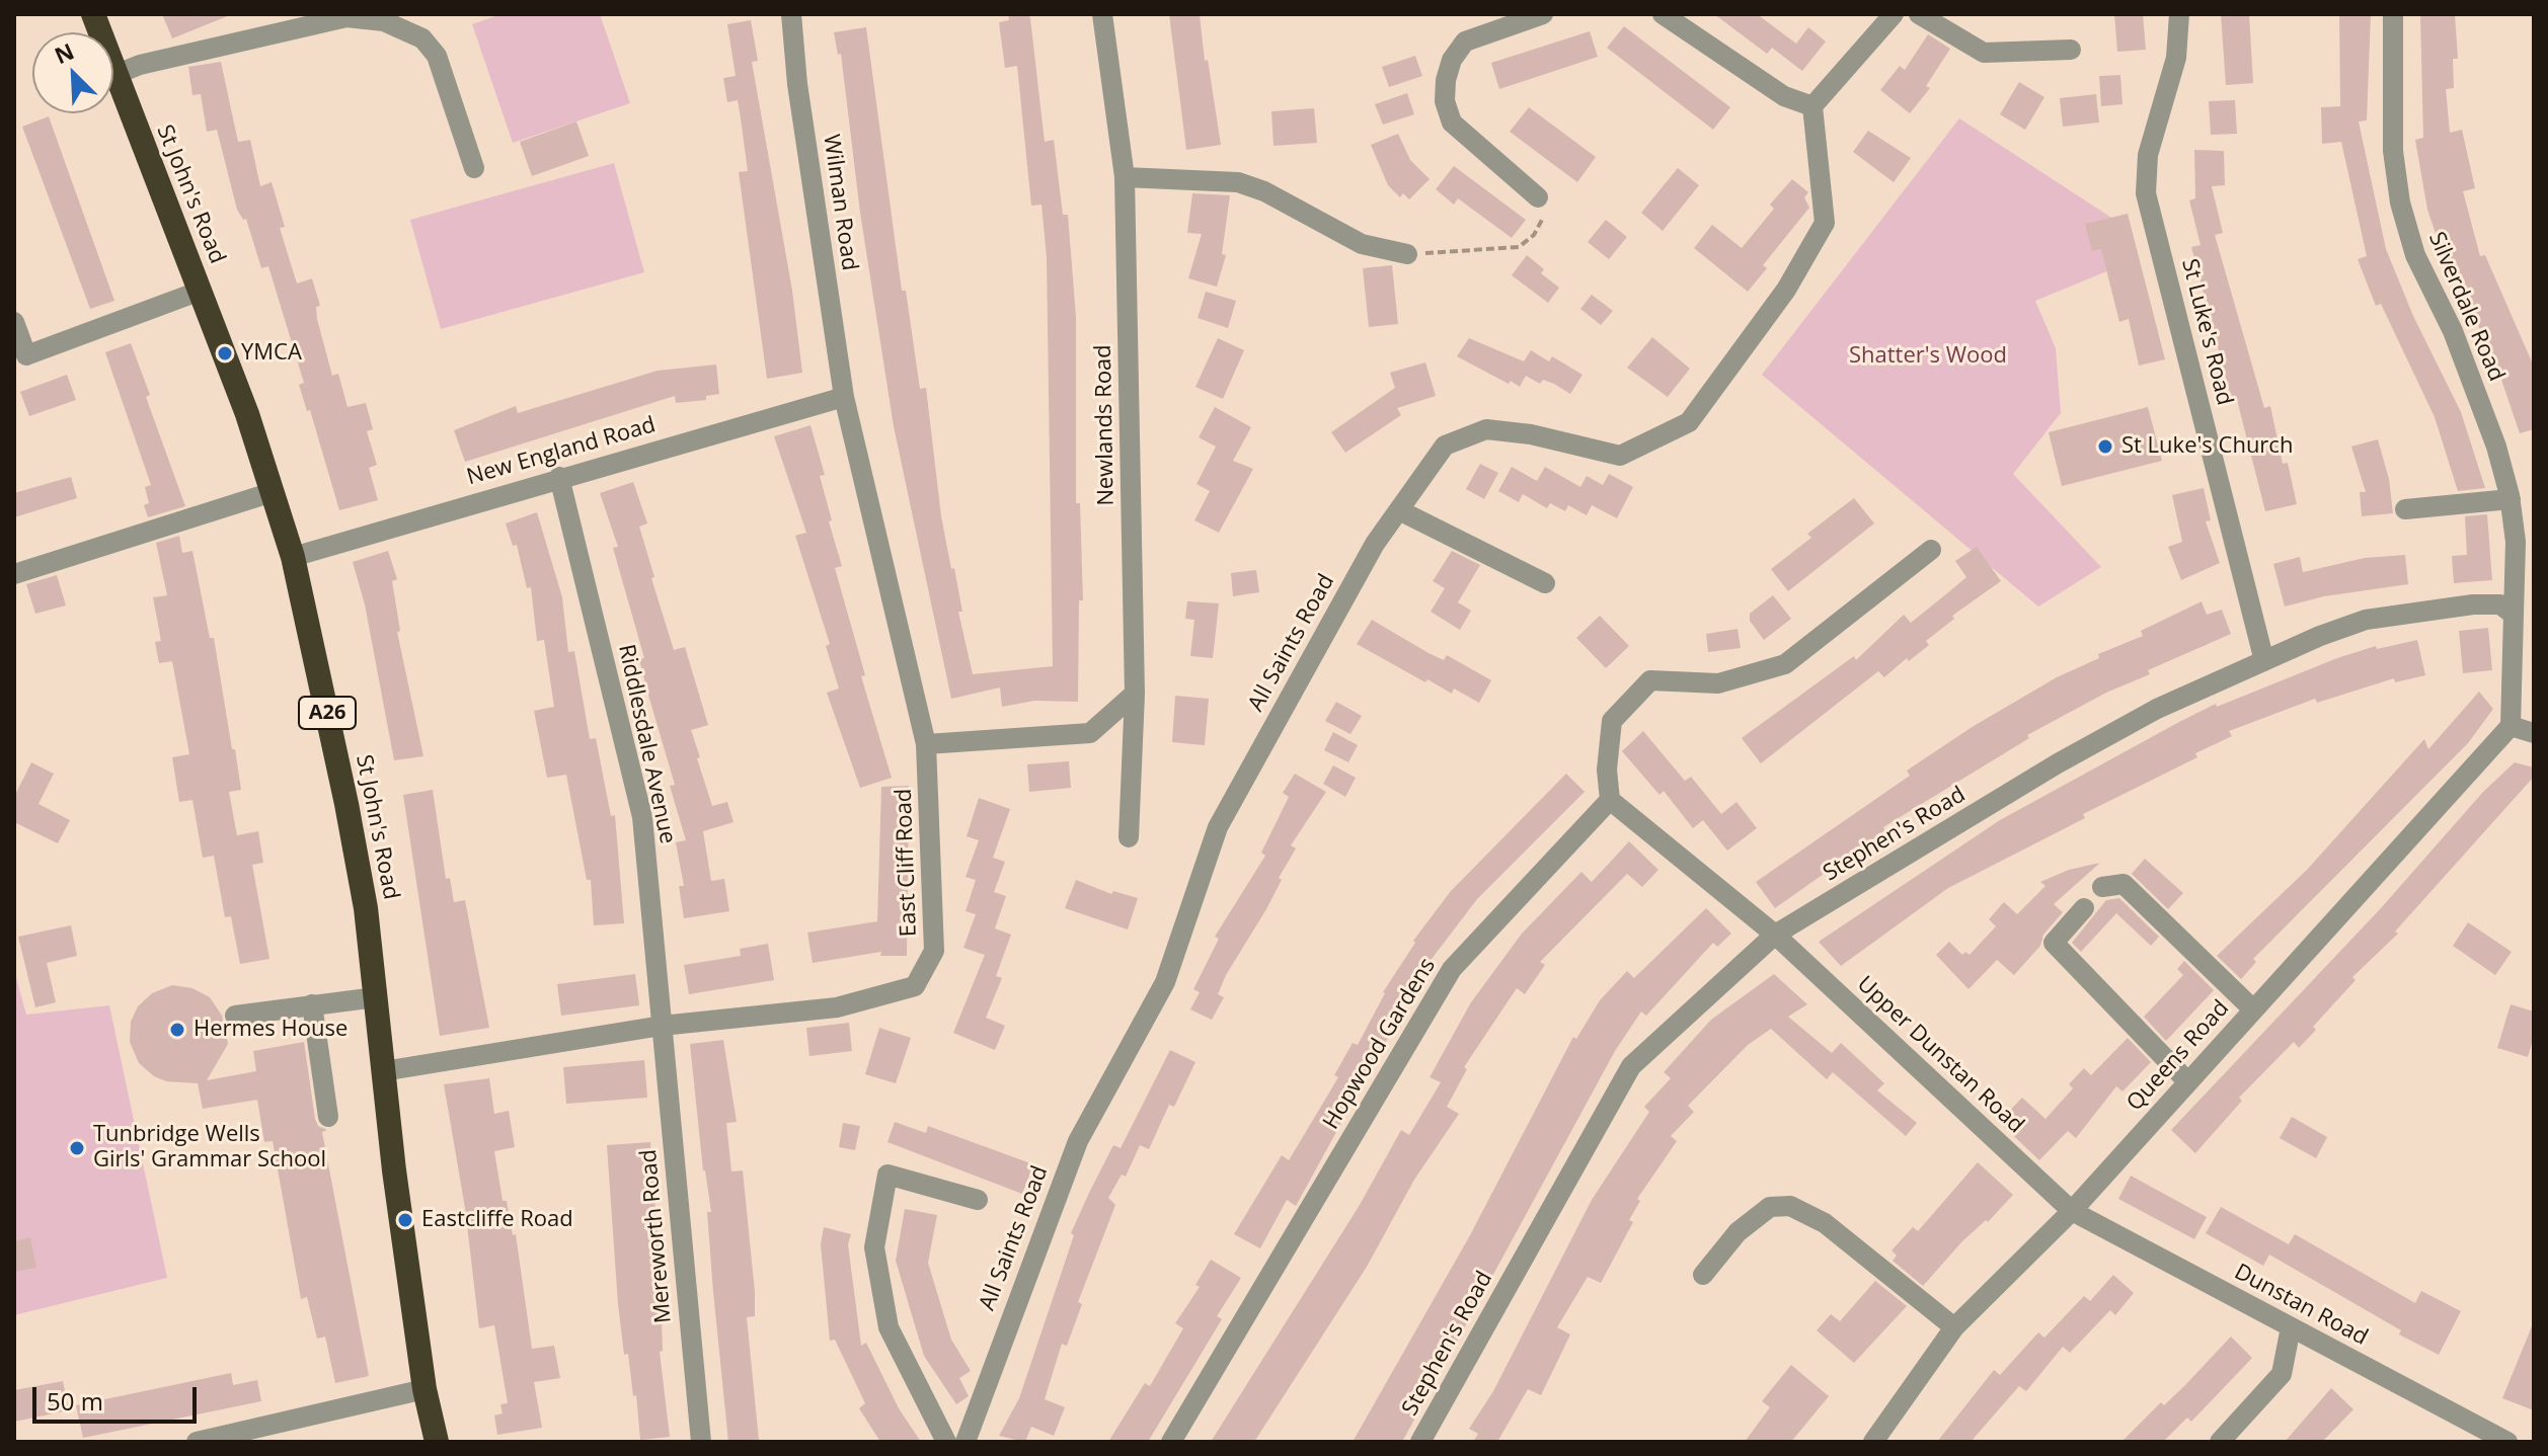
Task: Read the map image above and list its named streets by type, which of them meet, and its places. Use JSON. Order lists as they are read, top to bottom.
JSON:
{
  "streets": {
    "highway": ["St John's Road", "A26"],
    "street": [
      "Wilman Road",
      "Silverdale Road",
      "St Luke's Road",
      "Newlands Road",
      "New England Road",
      "All Saints Road",
      "Riddlesdale Avenue",
      "Stephen's Road",
      "East Cliff Road",
      "Hopwood Gardens",
      "Upper Dunstan Road",
      "Queens Road",
      "Mereworth Road",
      "Dunstan Road"
    ]
  },
  "crossings": [
    ["St John's Road", "New England Road"],
    ["St John's Road", "East Cliff Road"],
    ["Wilman Road", "New England Road"],
    ["Wilman Road", "East Cliff Road"],
    ["Silverdale Road", "Stephen's Road"],
    ["St Luke's Road", "Stephen's Road"],
    ["New England Road", "Riddlesdale Avenue"],
    ["New England Road", "East Cliff Road"],
    ["Riddlesdale Avenue", "East Cliff Road"],
    ["Riddlesdale Avenue", "Mereworth Road"],
    ["Stephen's Road", "Upper Dunstan Road"],
    ["East Cliff Road", "Mereworth Road"],
    ["Upper Dunstan Road", "Queens Road"],
    ["Upper Dunstan Road", "Dunstan Road"],
    ["Queens Road", "Dunstan Road"]
  ],
  "parks": ["Shatter's Wood"],
  "places": [
    "YMCA",
    "St Luke's Church",
    "Hermes House",
    "Tunbridge Wells Girls' Grammar School",
    "Eastcliffe Road"
  ],
  "scale_bar": "50 m",
  "north": "top left"
}
